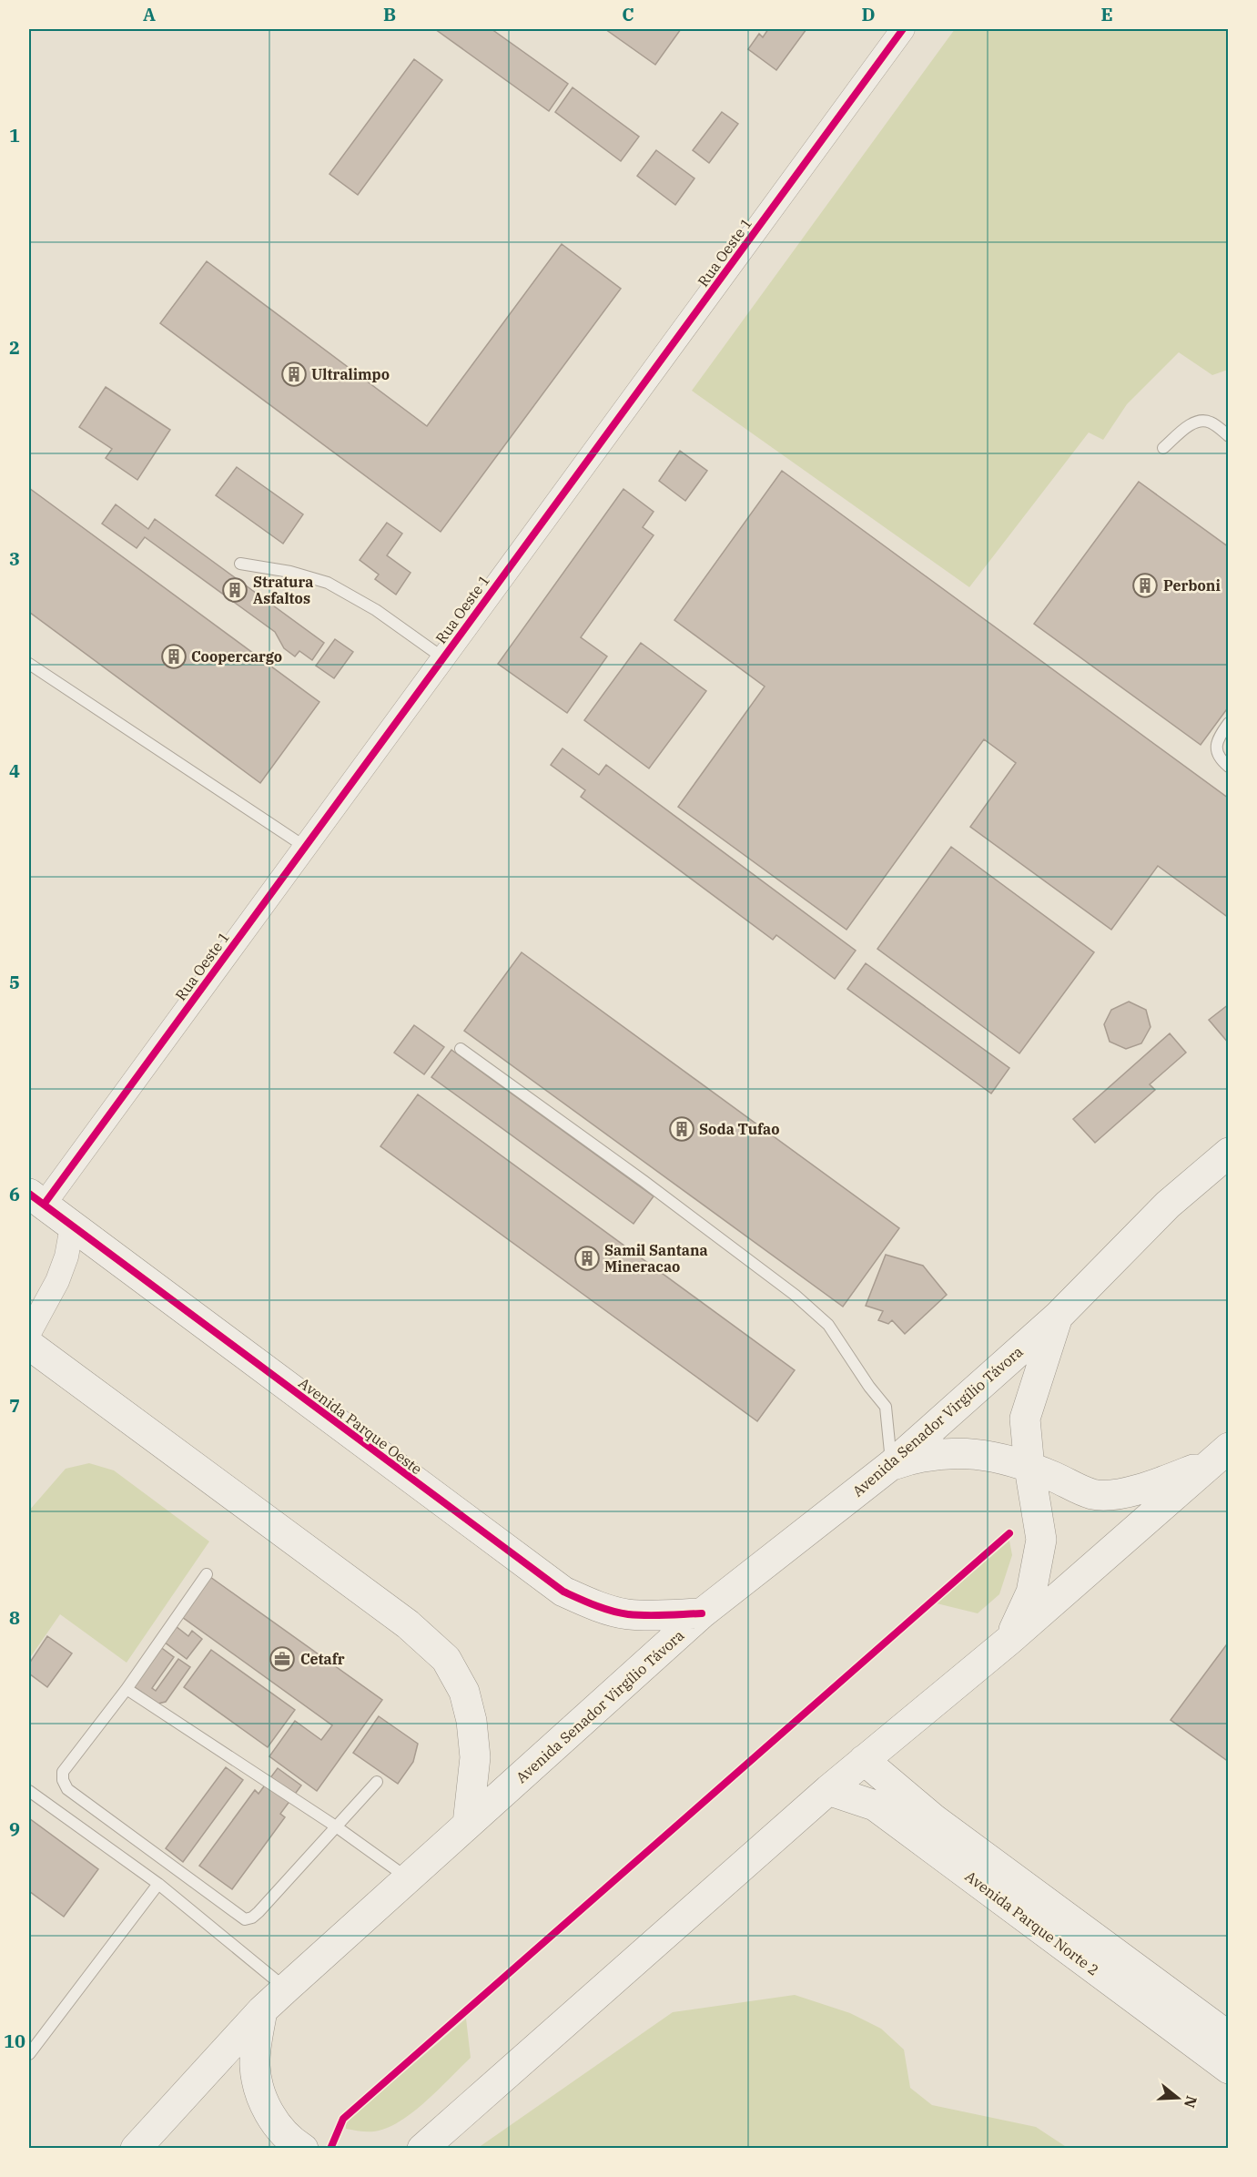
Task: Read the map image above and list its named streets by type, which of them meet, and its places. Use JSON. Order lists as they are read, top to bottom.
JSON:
{
  "streets": {
    "main road": ["Avenida Senador Virgílio Távora", "Avenida Parque Oeste", "Avenida Parque Norte 2"],
    "street": ["Rua Oeste 1"]
  },
  "crossings": [
    ["Rua Oeste 1", "Avenida Parque Oeste"],
    ["Avenida Senador Virgílio Távora", "Avenida Parque Oeste"]
  ],
  "places": {
    "building": [
      "Ultralimpo",
      "Perboni",
      "Stratura Asfaltos",
      "Coopercargo",
      "Soda Tufao",
      "Samil Santana Mineracao"
    ],
    "office": ["Cetafr"]
  },
  "north": "right",
  "grid": {
    "columns": [
      "A",
      "B",
      "C",
      "D",
      "E"
    ],
    "rows": [
      "1",
      "2",
      "3",
      "4",
      "5",
      "6",
      "7",
      "8",
      "9",
      "10"
    ]
  }
}
